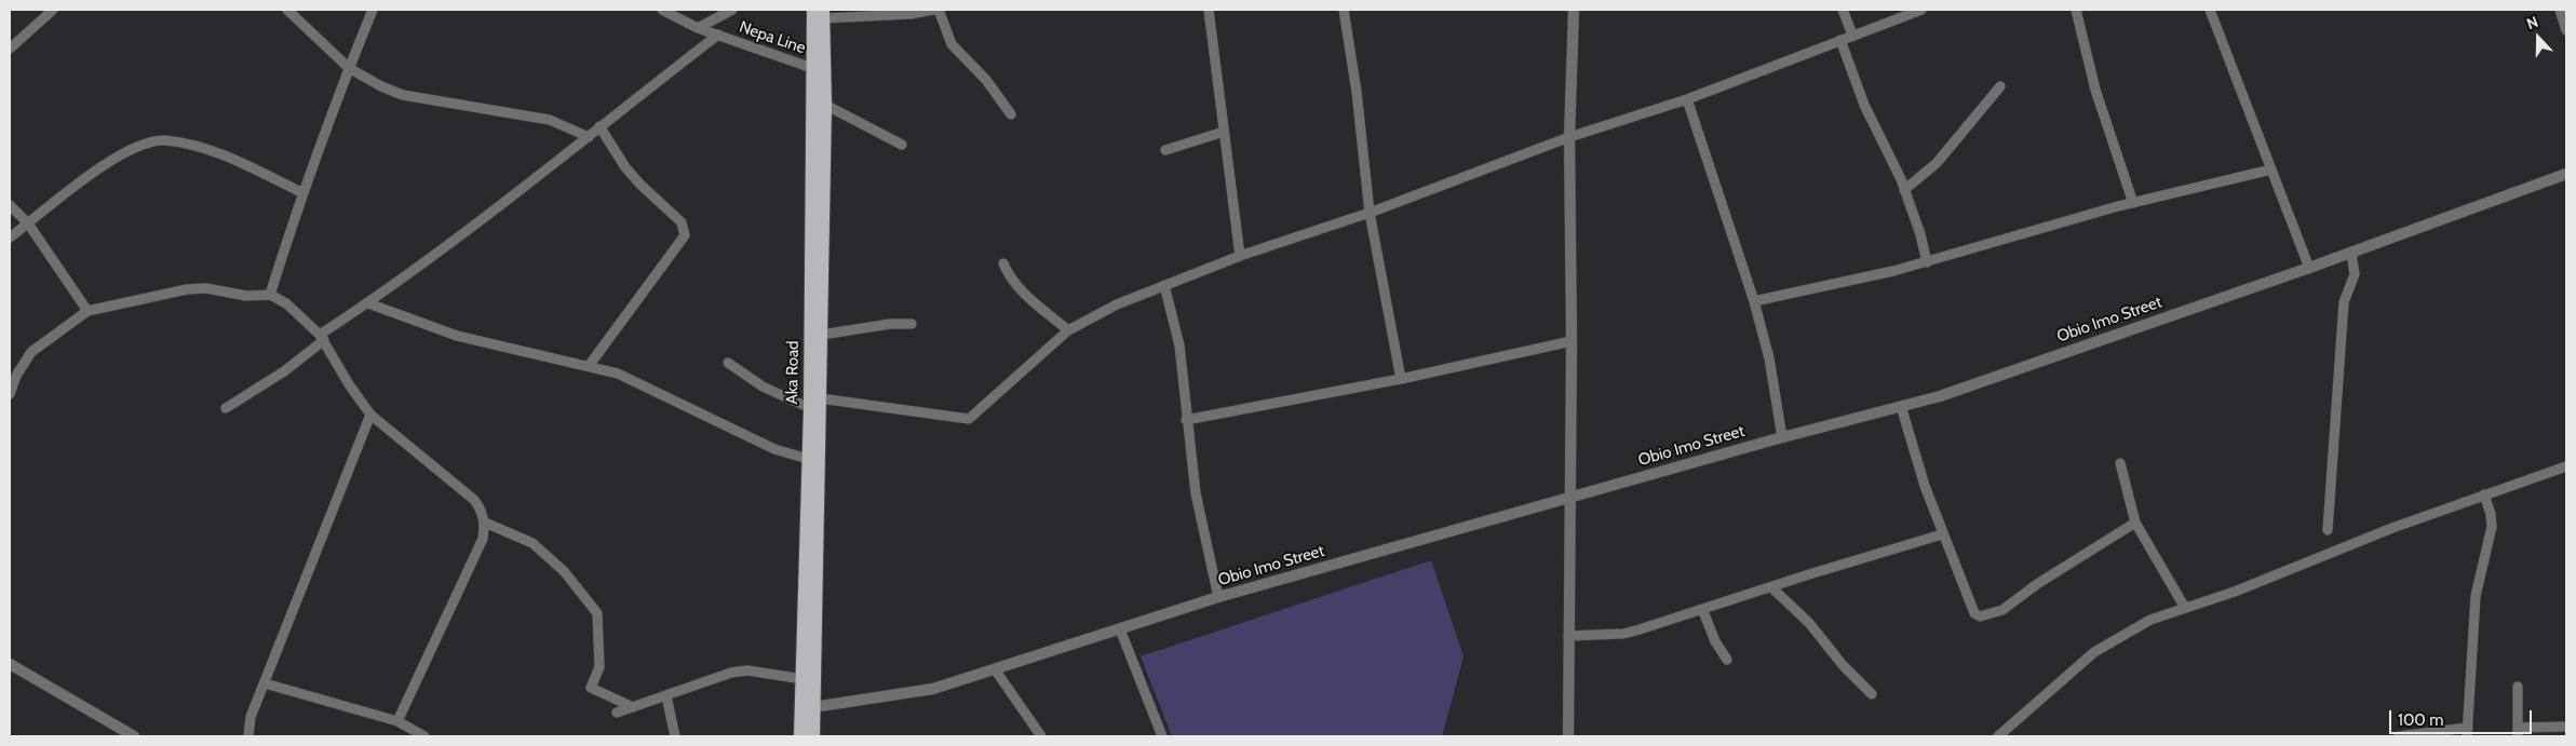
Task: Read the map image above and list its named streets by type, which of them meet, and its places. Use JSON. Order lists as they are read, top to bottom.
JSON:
{
  "streets": {
    "main road": ["Aka Road"],
    "street": ["Nepa Line", "Obio Imo Street"]
  },
  "crossings": [
    ["Nepa Line", "Aka Road"],
    ["Obio Imo Street", "Aka Road"]
  ],
  "scale_bar": "100 m",
  "north": "top"
}
